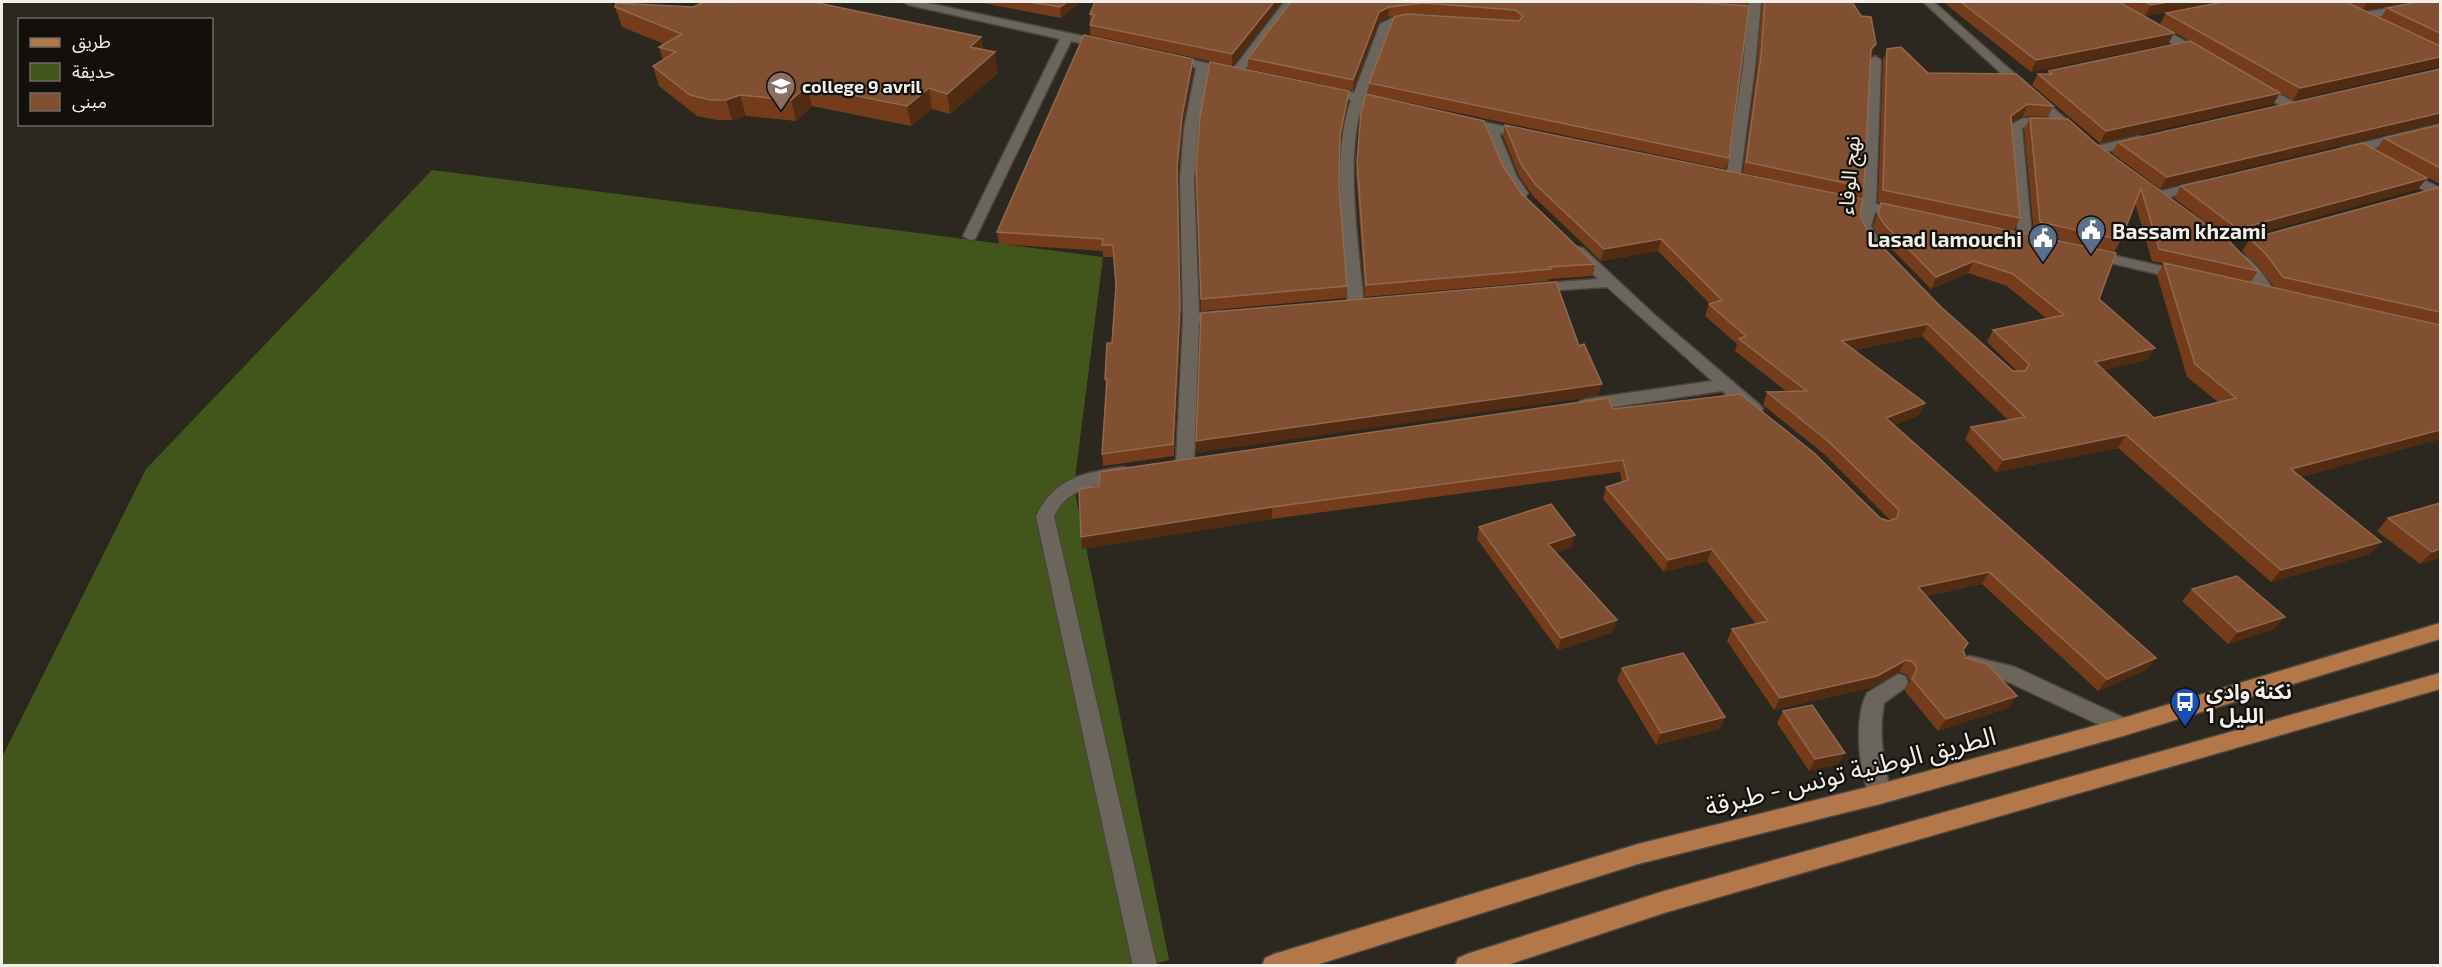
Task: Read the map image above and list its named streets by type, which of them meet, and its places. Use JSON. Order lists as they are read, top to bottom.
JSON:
{
  "streets": {
    "main road": ["الطريق الوطنية تونس - طبرقة"],
    "street": ["نهج الوفاء"]
  },
  "places": {
    "school or university": ["college 9 avril"],
    "public building": ["Bassam khzami", "Lasad lamouchi"],
    "bus stop": ["نكنة وادى الليل 1"]
  },
  "legend": ["طريق", "حديقة", "مبنى"]
}
